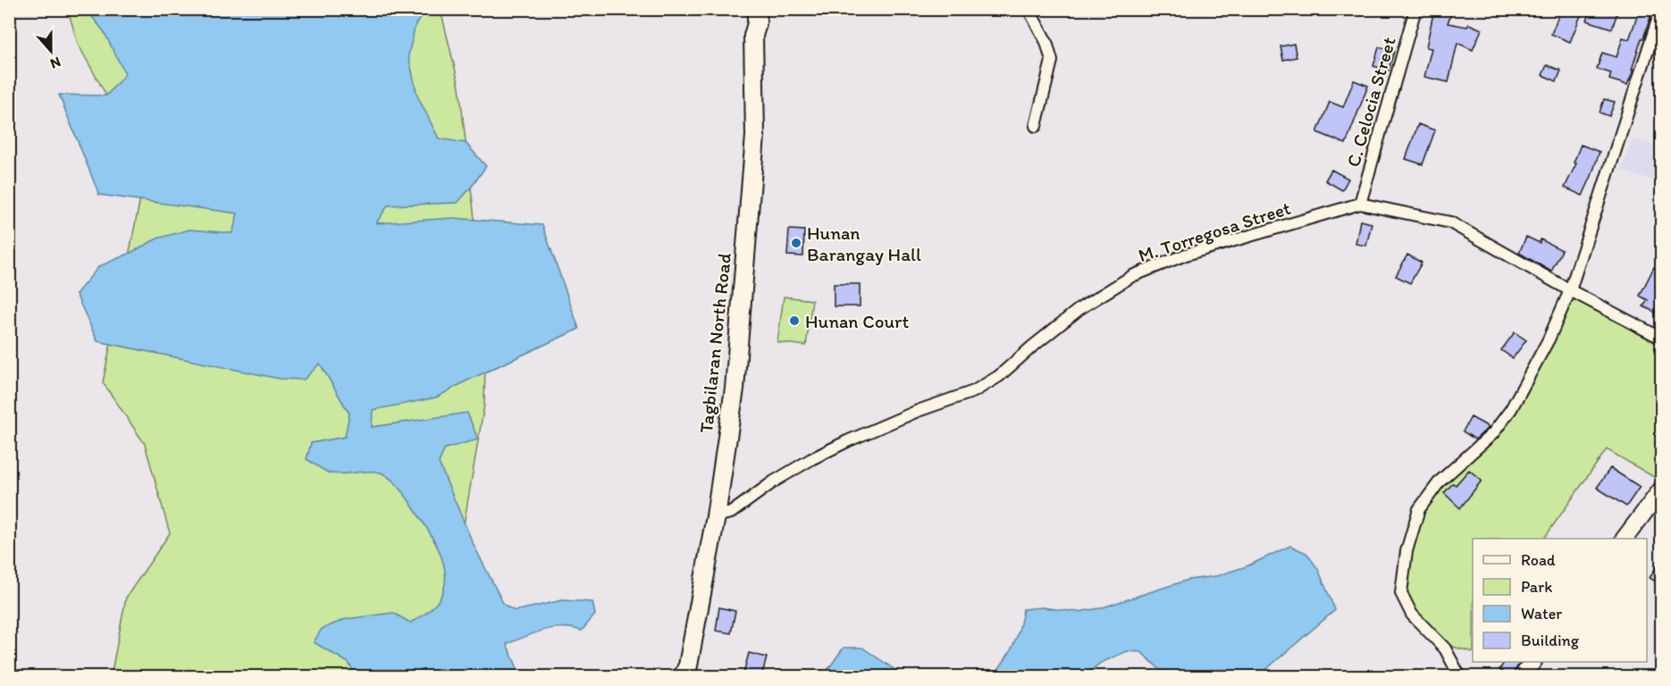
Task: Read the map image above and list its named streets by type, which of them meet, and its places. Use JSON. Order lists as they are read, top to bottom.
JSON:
{
  "streets": {
    "main road": ["Tagbilaran North Road"],
    "street": ["C. Celocia Street", "M. Torregosa Street"]
  },
  "crossings": [
    ["C. Celocia Street", "M. Torregosa Street"],
    ["M. Torregosa Street", "Tagbilaran North Road"]
  ],
  "places": ["Hunan Barangay Hall", "Hunan Court"],
  "legend": [
    "Road",
    "Park",
    "Water",
    "Building"
  ],
  "north": "bottom"
}
